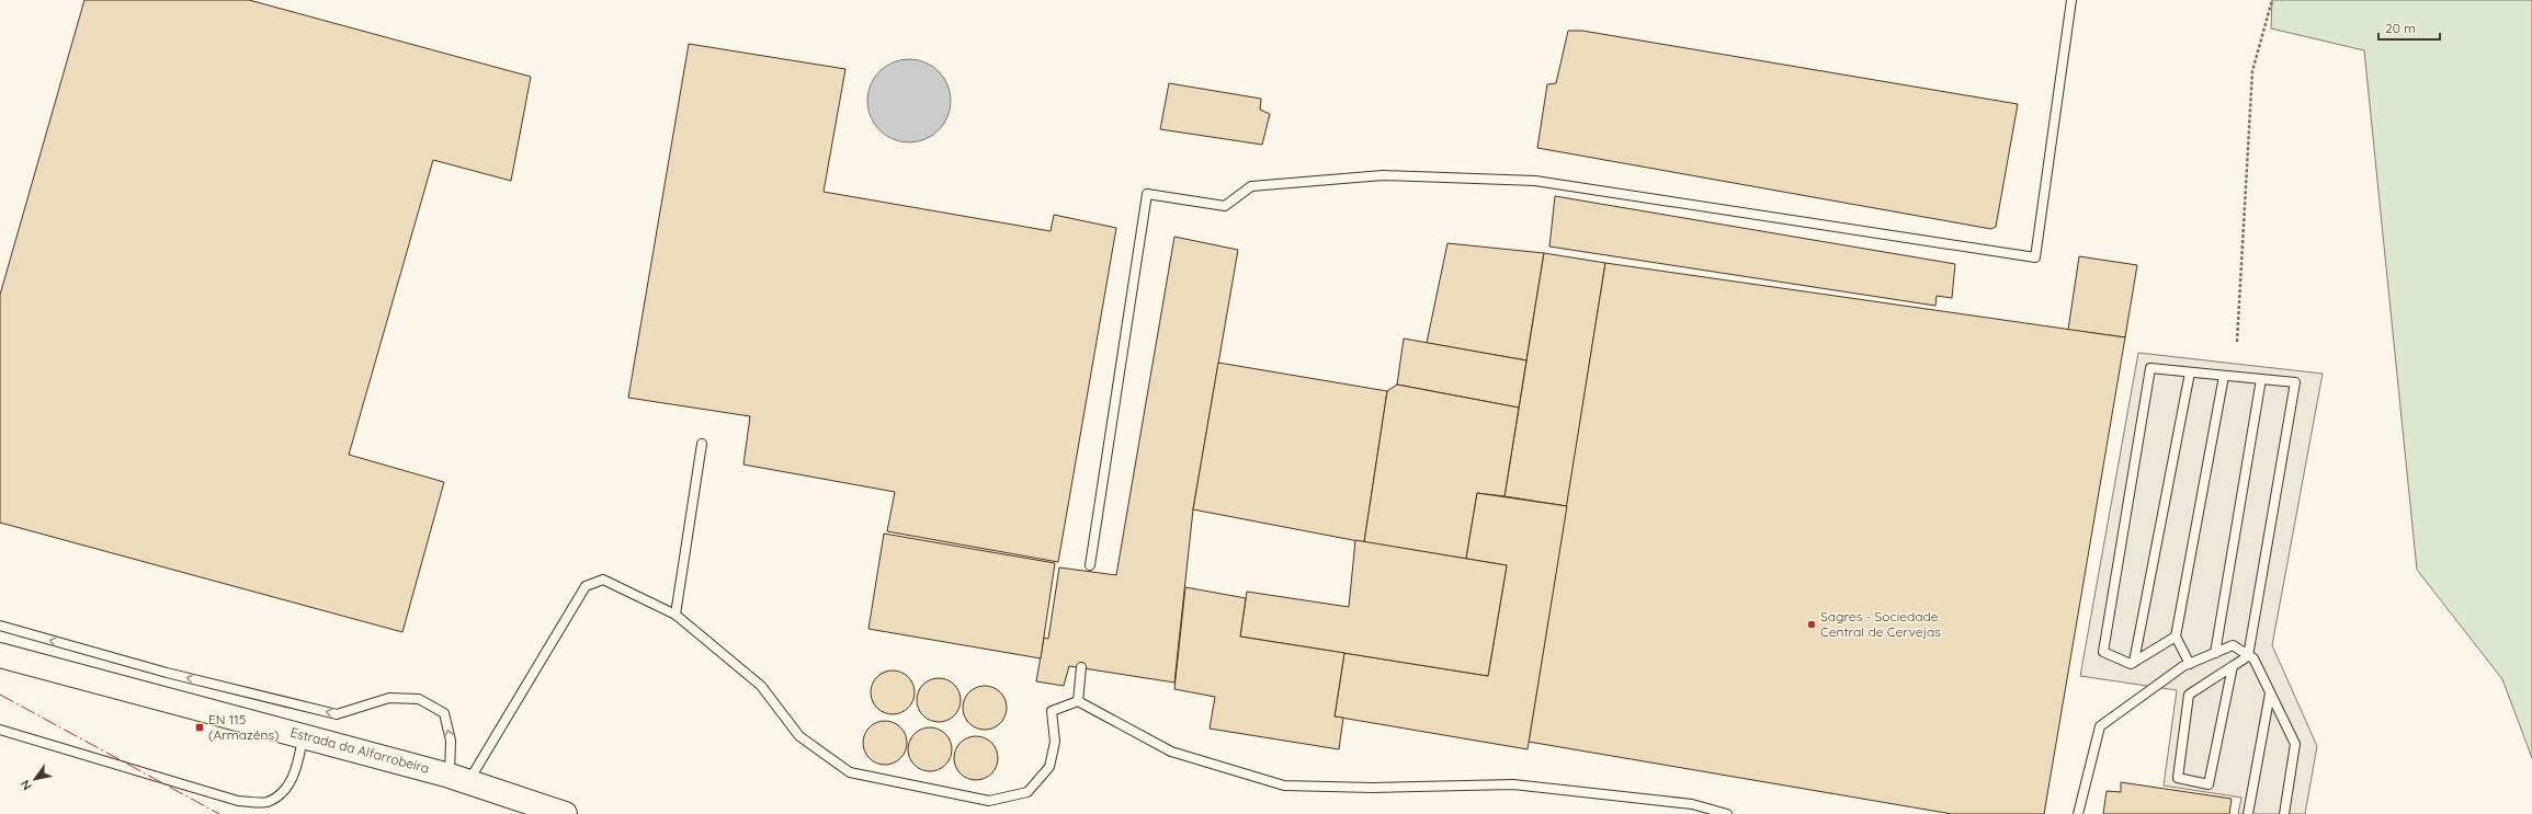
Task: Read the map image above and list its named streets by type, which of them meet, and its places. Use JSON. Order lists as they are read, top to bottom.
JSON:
{
  "streets": {
    "main road": ["Estrada da Alfarrobeira"]
  },
  "places": {
    "other": ["Sagres - Sociedade Central de Cervejas"],
    "transit": ["EN 115 (Armazéns)"]
  },
  "scale_bar": "20 m",
  "north": "bottom left"
}
